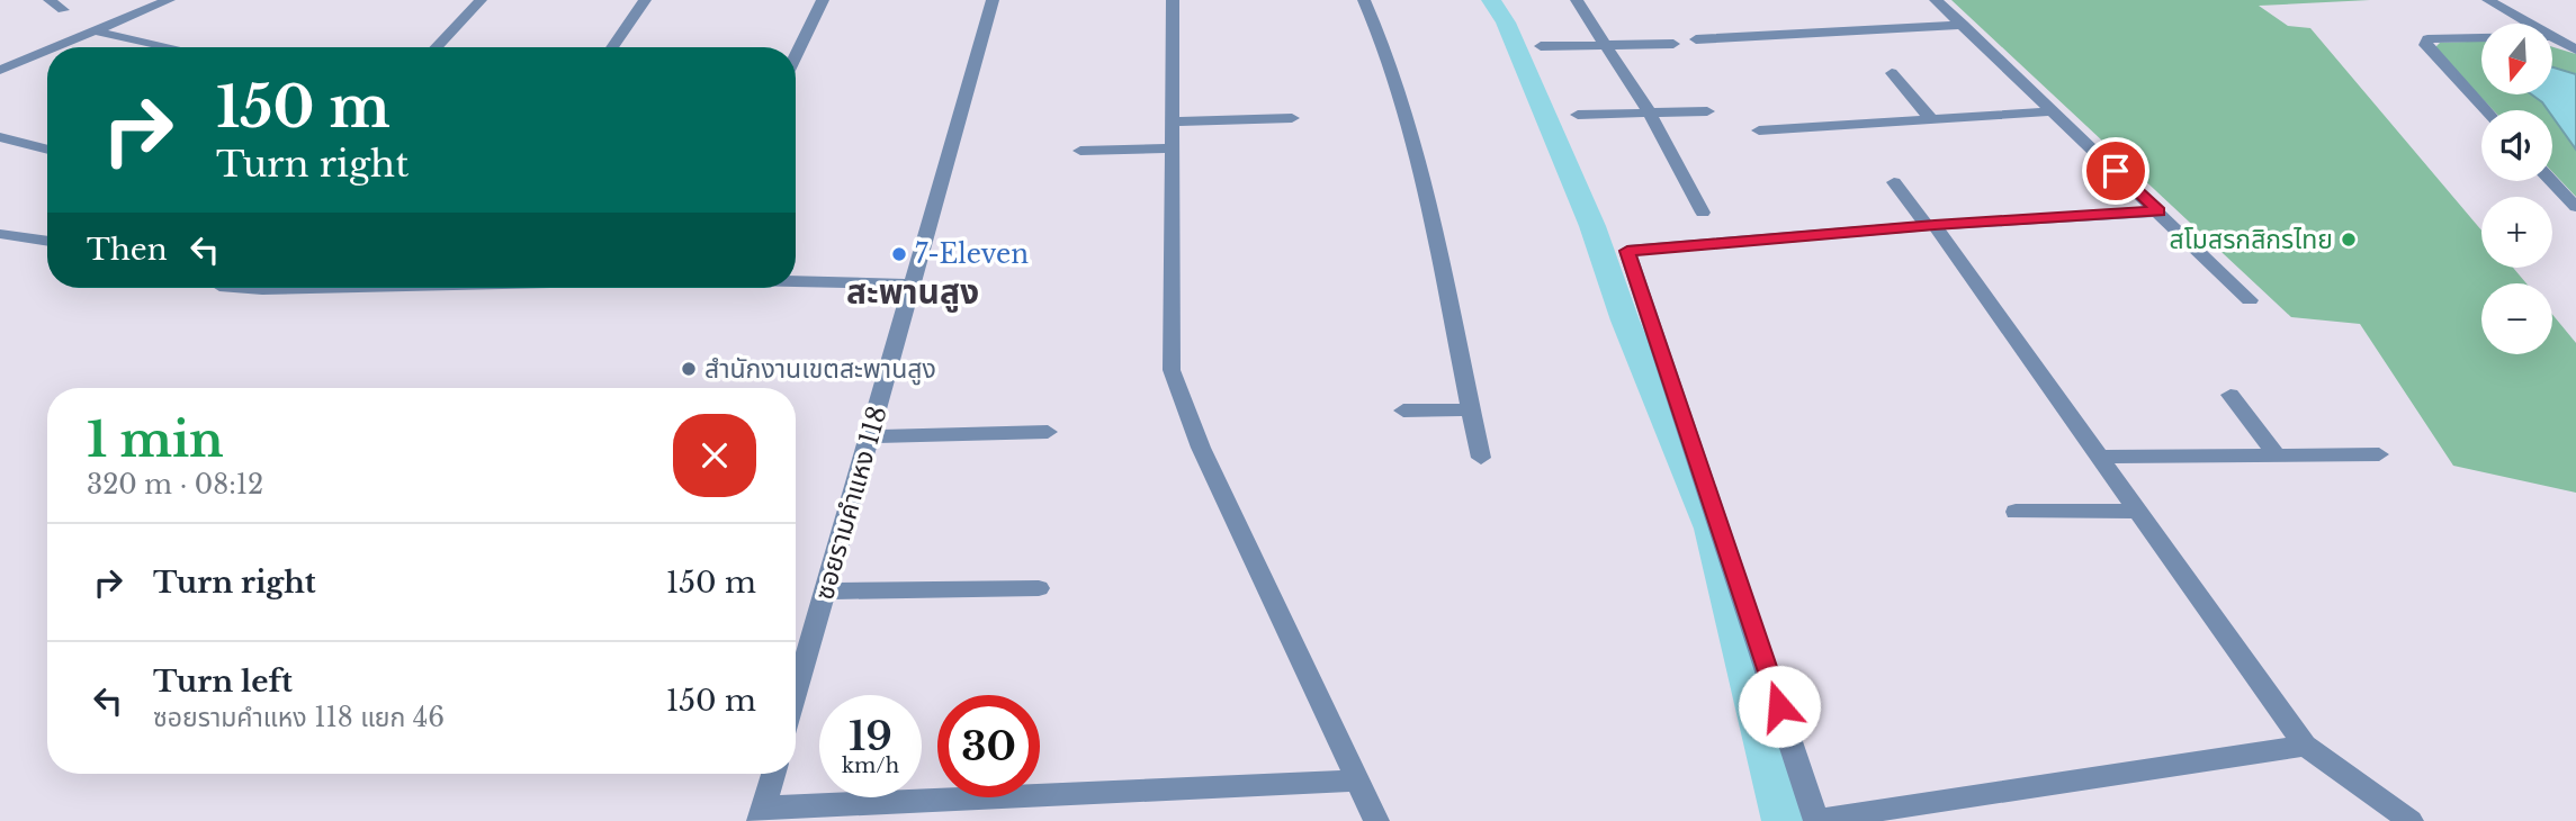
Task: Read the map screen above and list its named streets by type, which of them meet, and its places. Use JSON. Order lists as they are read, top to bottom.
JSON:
{
  "streets": {
    "street": ["ซอยรามคำแหง 118"]
  },
  "districts": ["สะพานสูง"],
  "places": ["สโมสรกสิกรไทย", "7-Eleven", "สำนักงานเขตสะพานสูง"],
  "north": "bottom",
  "page": {
    "map_buttons": ["+", "−"],
    "turn": ["150 m", "Turn right"],
    "then": "Then",
    "heading": ["1 min", "320 m · 08:12"],
    "list": [
      {
        "name": "Turn right",
        "value": "150 m"
      },
      {
        "name": "Turn left",
        "note": "ซอยรามคำแหง 118 แยก 46",
        "value": "150 m"
      }
    ],
    "speed": "19 km/h",
    "limit": "30"
  }
}
